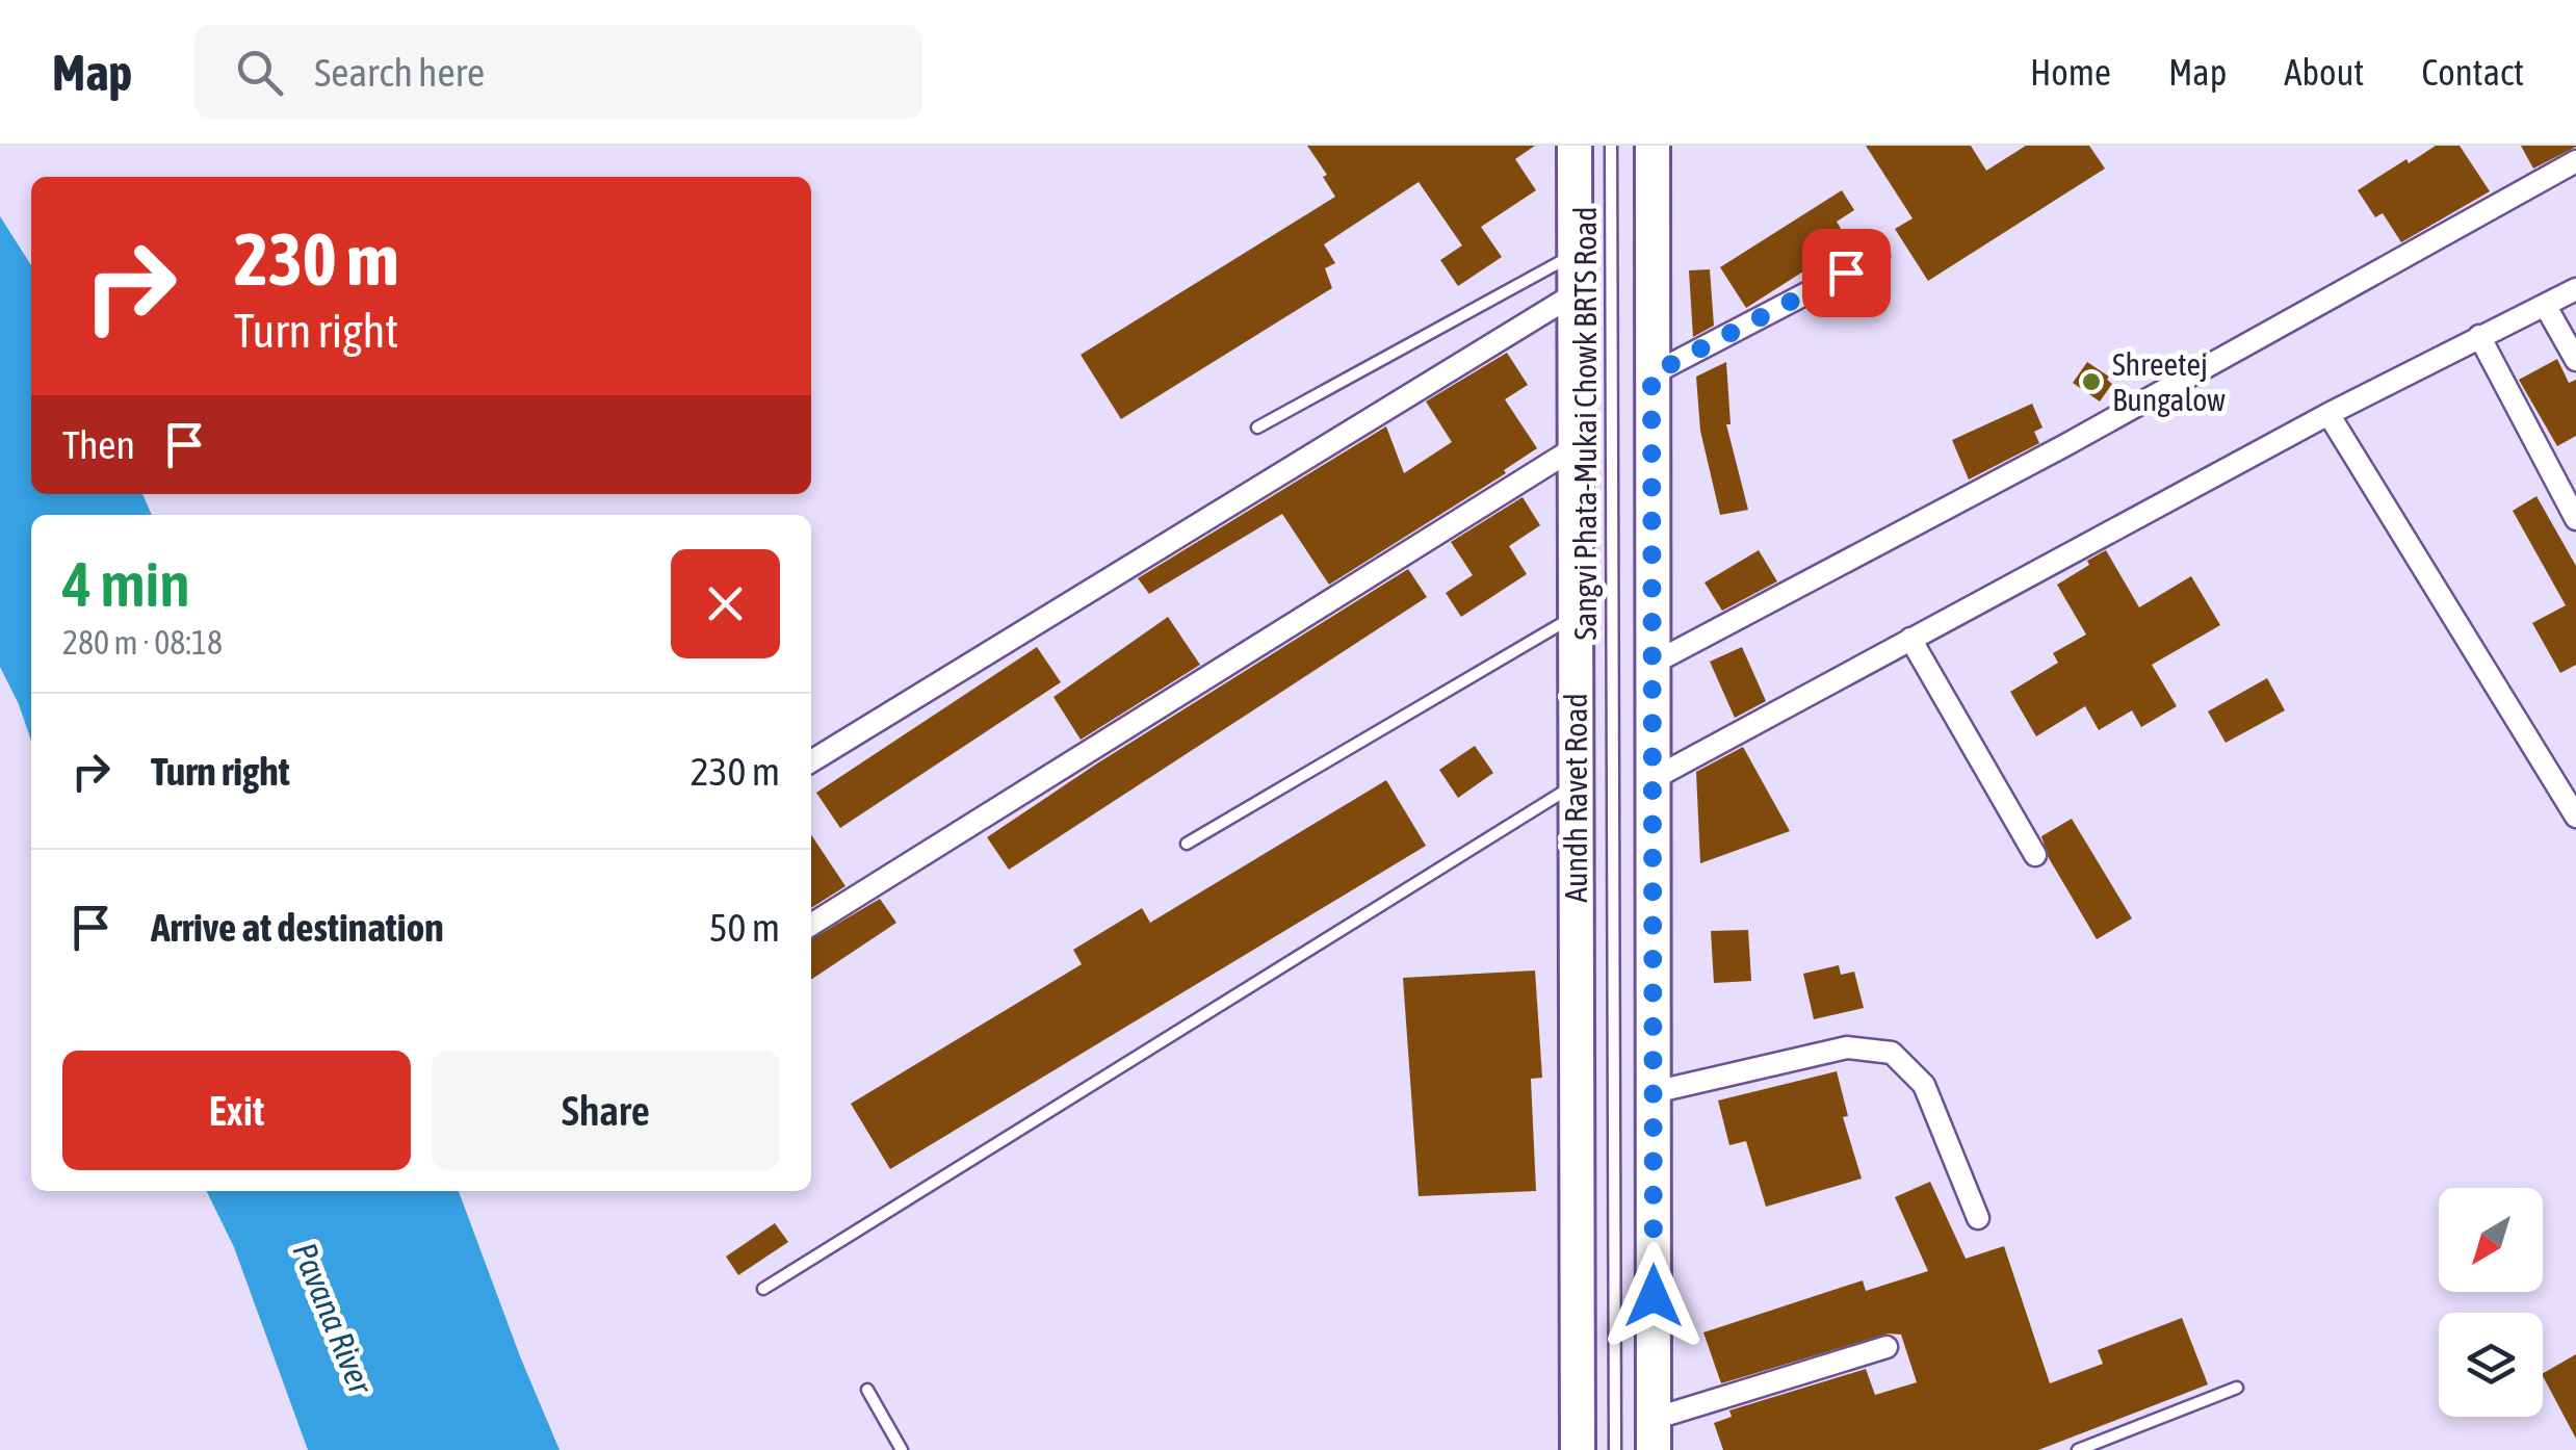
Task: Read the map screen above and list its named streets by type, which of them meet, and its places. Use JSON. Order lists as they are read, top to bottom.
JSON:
{
  "streets": {
    "main road": ["Aundh Ravet Road"],
    "lane": ["Sangvi Phata-Mukai Chowk BRTS Road"]
  },
  "water": ["Pavana River"],
  "places": ["Shreetej Bungalow"],
  "north": "bottom left",
  "page": {
    "header": "Map",
    "search": "Search here",
    "nav": [
      "Home",
      "Map",
      "About",
      "Contact"
    ],
    "turn": ["230 m", "Turn right"],
    "then": "Then",
    "heading": ["4 min", "280 m · 08:18"],
    "list": [
      {
        "name": "Turn right",
        "value": "230 m"
      },
      {
        "name": "Arrive at destination",
        "value": "50 m"
      }
    ],
    "buttons": ["Exit", "Share"]
  }
}
